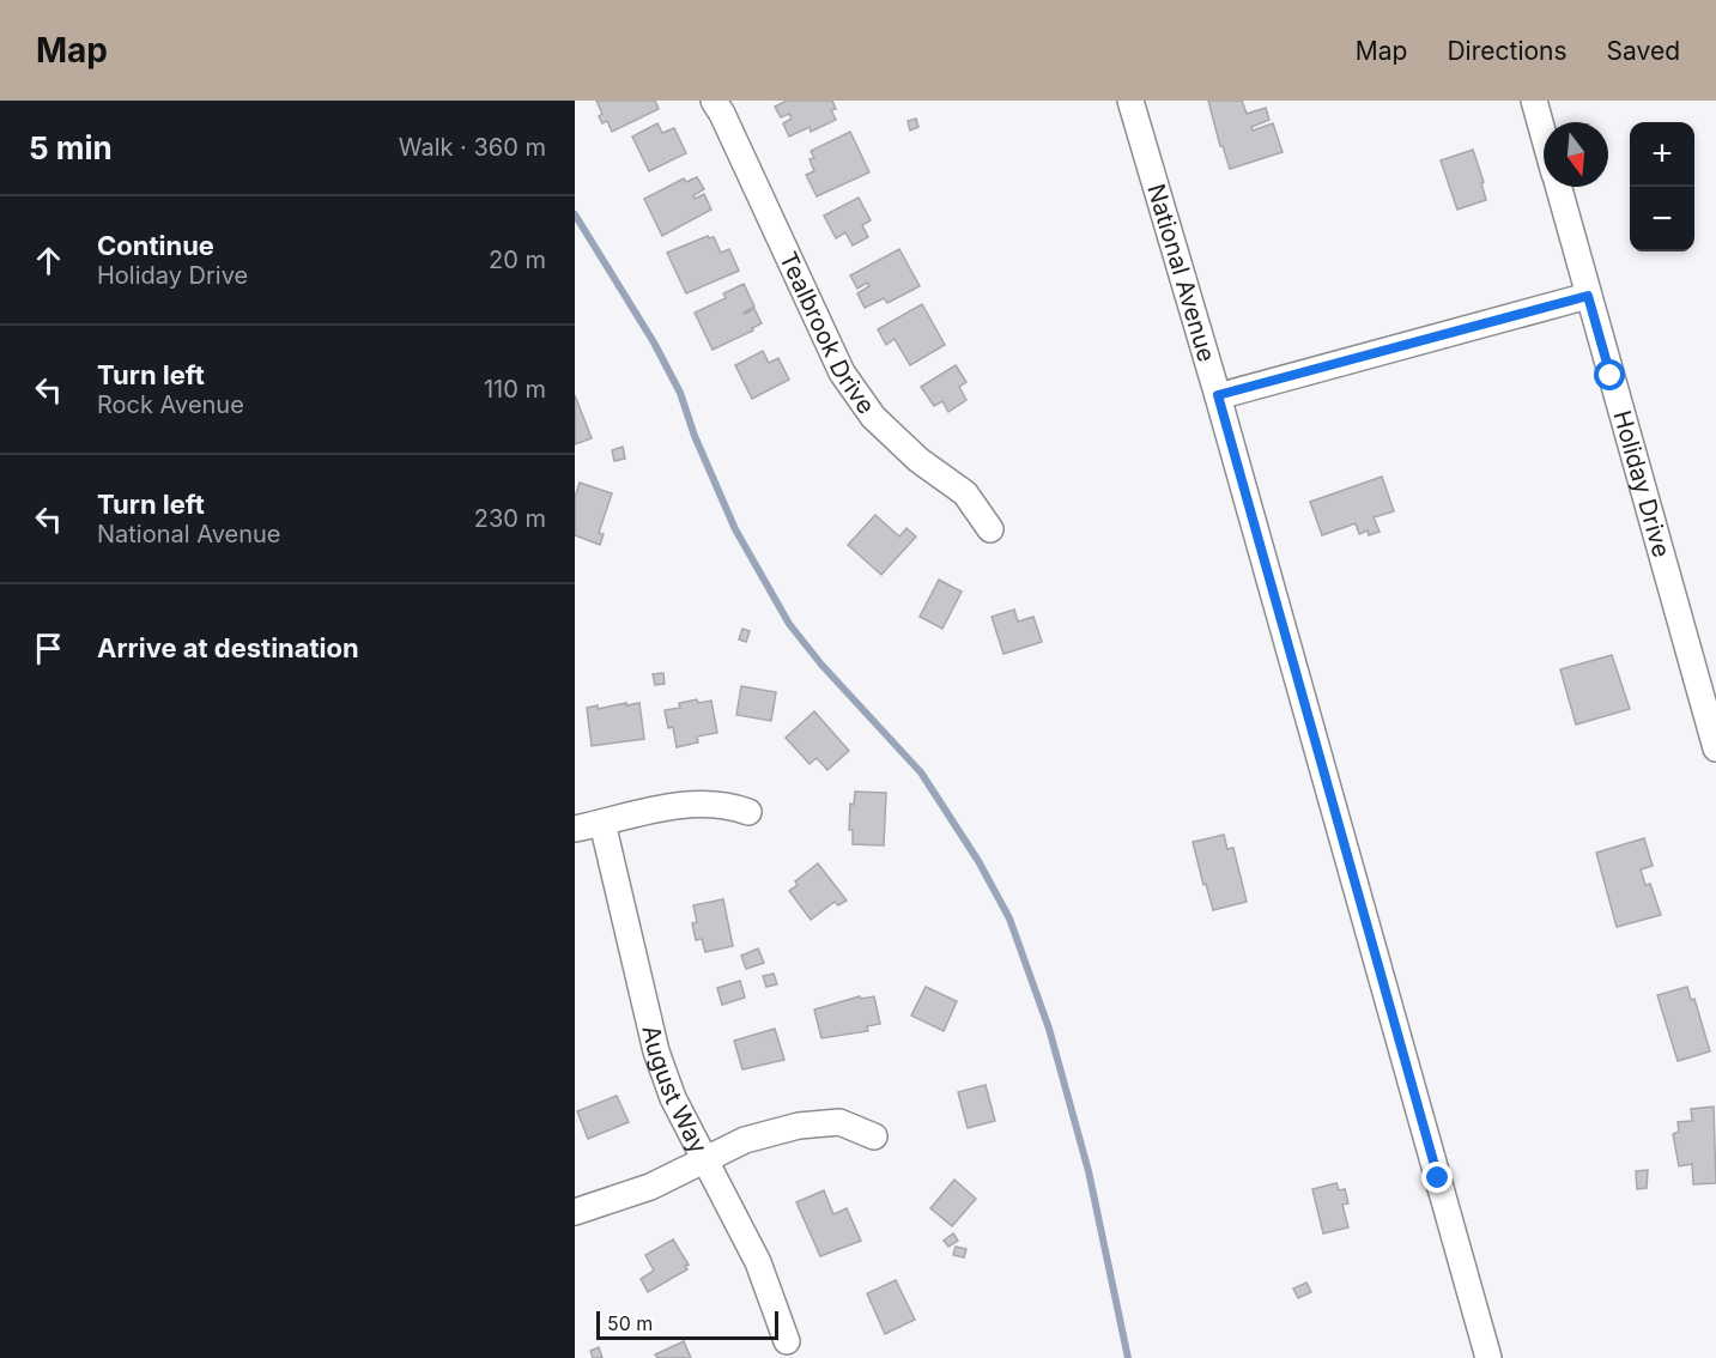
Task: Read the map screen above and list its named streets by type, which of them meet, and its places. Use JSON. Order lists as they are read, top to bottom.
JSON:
{
  "streets": {
    "street": [
      "National Avenue",
      "Tealbrook Drive",
      "Holiday Drive",
      "August Way"
    ]
  },
  "scale_bar": "50 m",
  "north": "bottom",
  "page": {
    "header": "Map",
    "nav": ["Map", "Directions", "Saved"],
    "heading": ["5 min", "Walk · 360 m"],
    "map_buttons": ["+", "−"],
    "list": [
      ["Continue", "Holiday Drive", "20 m"],
      ["Turn left", "Rock Avenue", "110 m"],
      ["Turn left", "National Avenue", "230 m"],
      "Arrive at destination"
    ],
    "scale": "50 m"
  }
}
